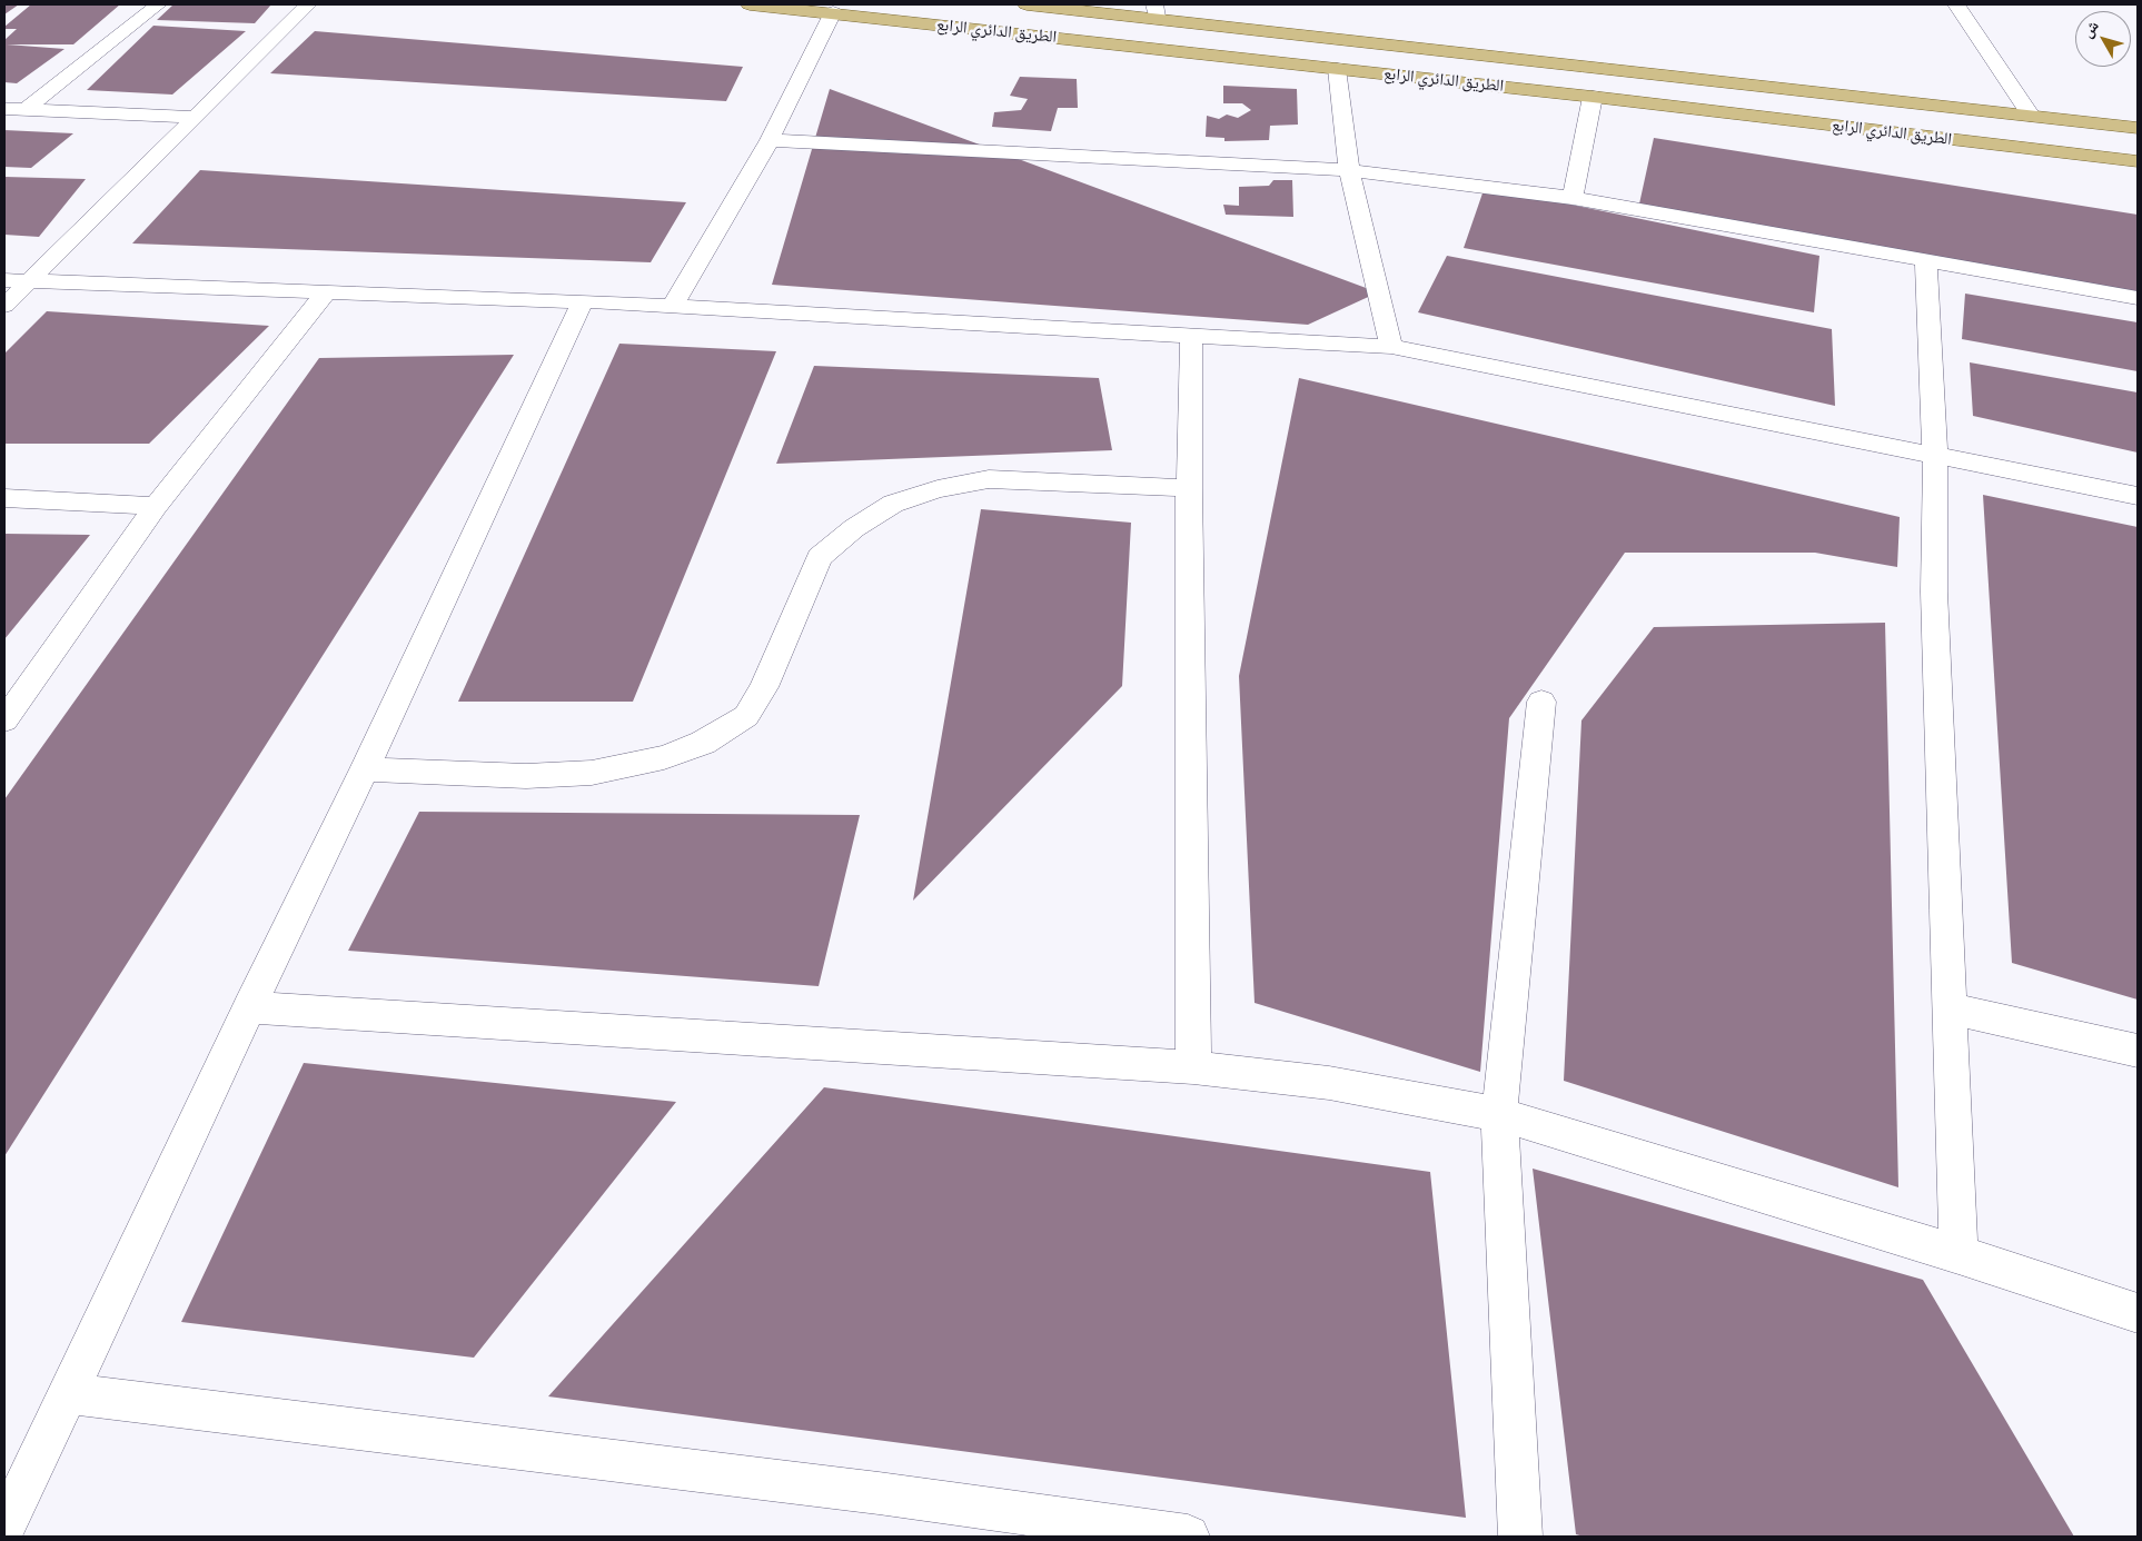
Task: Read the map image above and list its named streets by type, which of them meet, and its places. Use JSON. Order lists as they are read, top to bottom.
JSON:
{
  "streets": {
    "main road": ["الطريق الدائري الرابع"]
  },
  "north": "top left"
}
